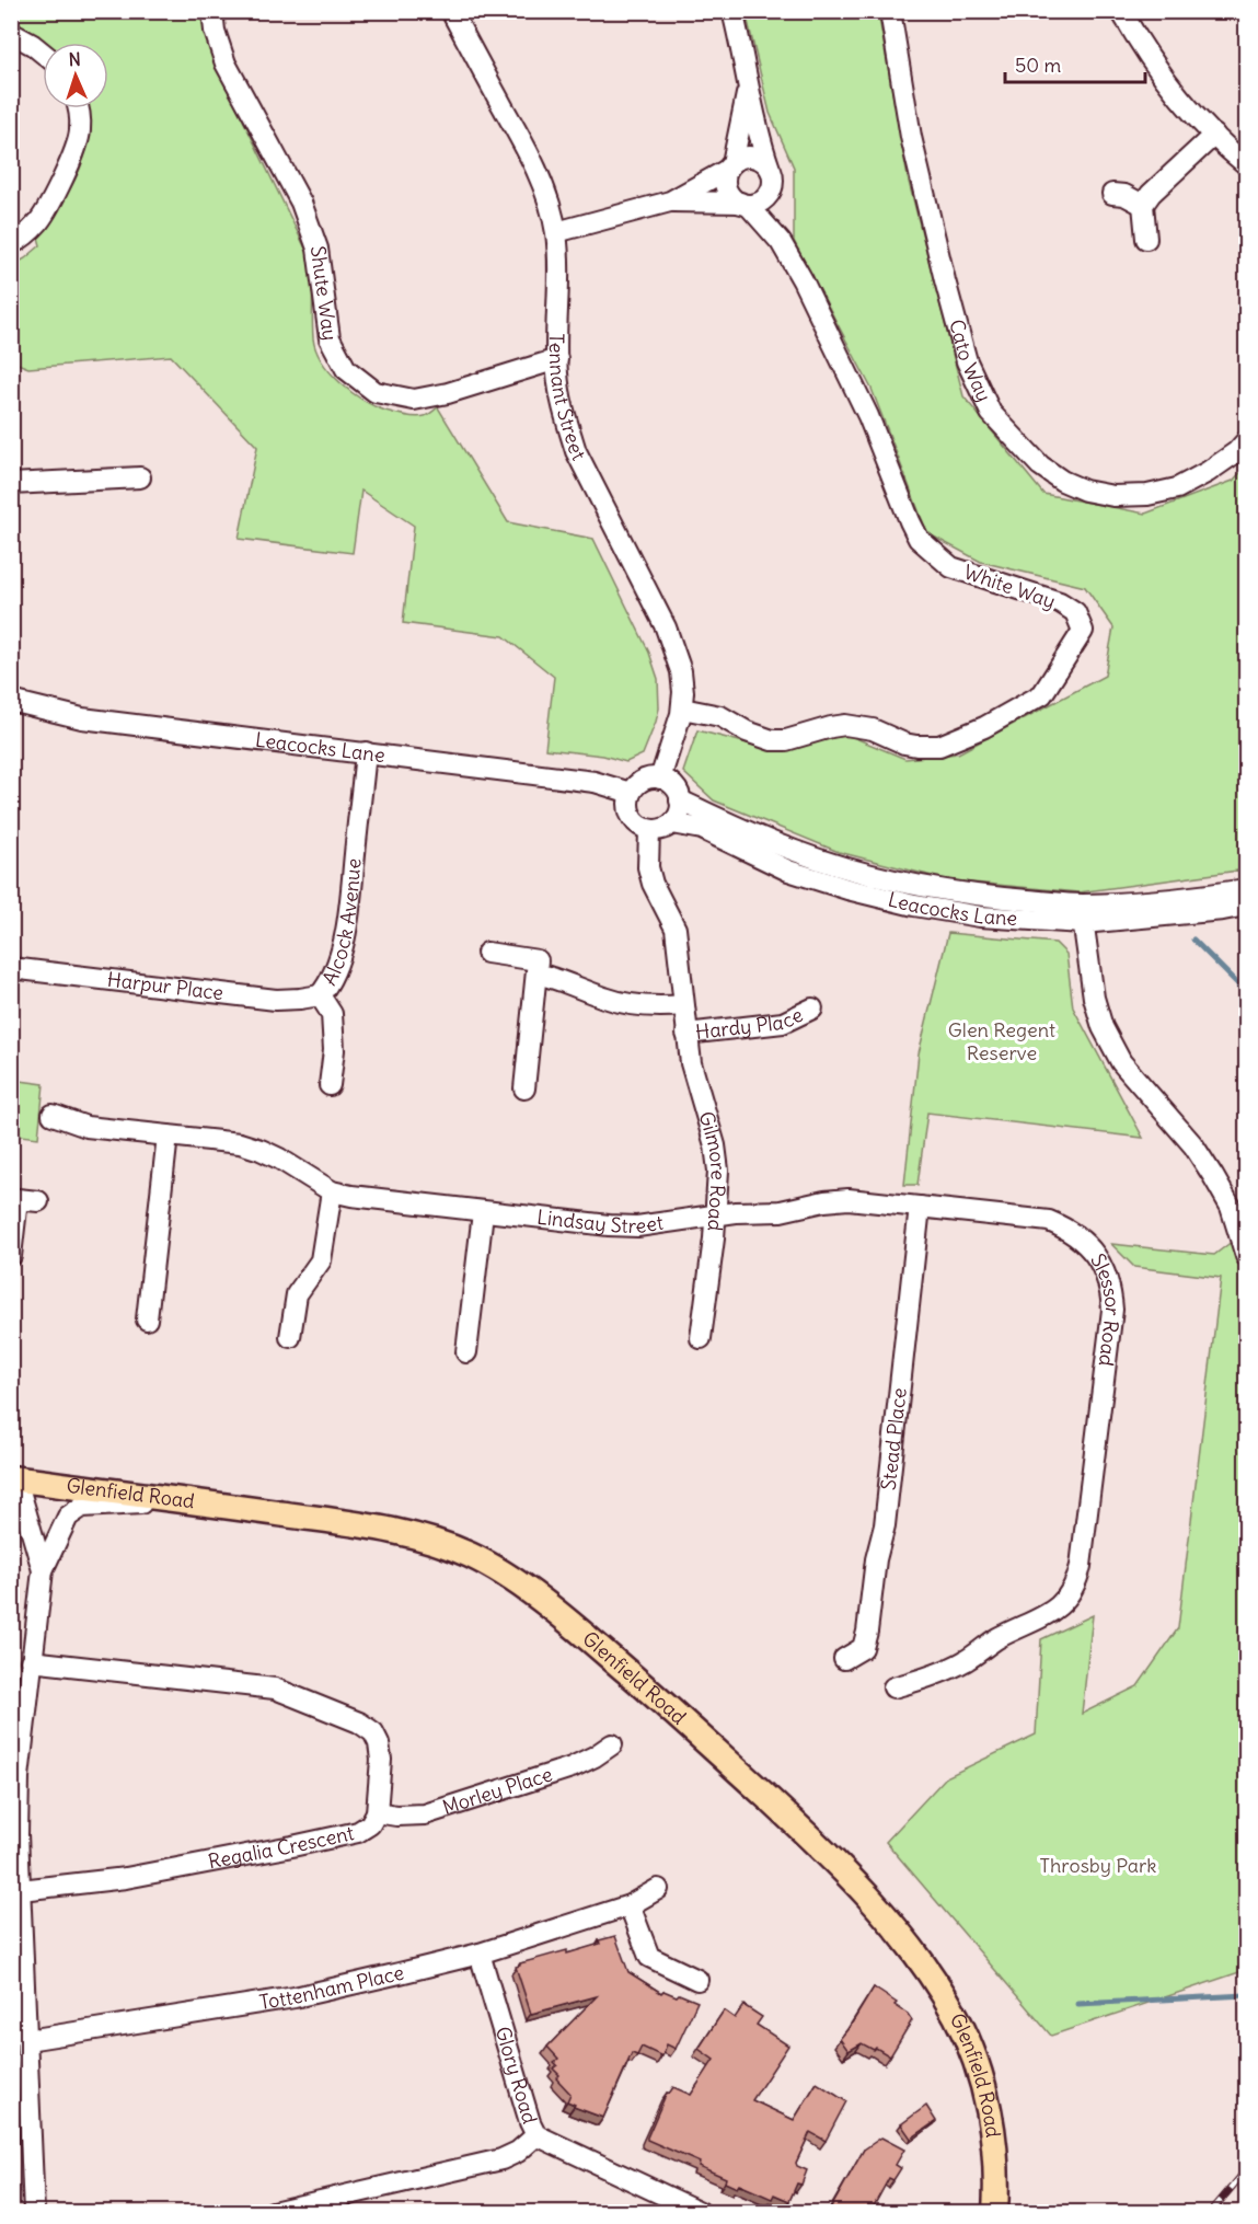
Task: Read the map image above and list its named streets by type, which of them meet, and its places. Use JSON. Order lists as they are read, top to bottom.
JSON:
{
  "streets": {
    "main road": ["Glenfield Road"],
    "street": [
      "Shute Way",
      "Cato Way",
      "Tennant Street",
      "White Way",
      "Leacocks Lane",
      "Alcock Avenue",
      "Harpur Place",
      "Hardy Place",
      "Gilmore Road",
      "Lindsay Street",
      "Slessor Road",
      "Stead Place",
      "Morley Place",
      "Regalia Crescent",
      "Tottenham Place",
      "Glory Road"
    ]
  },
  "crossings": [
    ["Shute Way", "Tennant Street"],
    ["Tennant Street", "White Way"],
    ["Tennant Street", "Leacocks Lane"],
    ["Tennant Street", "Gilmore Road"],
    ["Leacocks Lane", "Alcock Avenue"],
    ["Leacocks Lane", "Gilmore Road"],
    ["Alcock Avenue", "Harpur Place"],
    ["Hardy Place", "Gilmore Road"],
    ["Gilmore Road", "Lindsay Street"],
    ["Gilmore Road", "Slessor Road"],
    ["Lindsay Street", "Slessor Road"],
    ["Slessor Road", "Stead Place"],
    ["Morley Place", "Regalia Crescent"],
    ["Tottenham Place", "Glory Road"]
  ],
  "parks": ["Glen Regent Reserve", "Throsby Park"],
  "scale_bar": "50 m",
  "north": "top"
}
